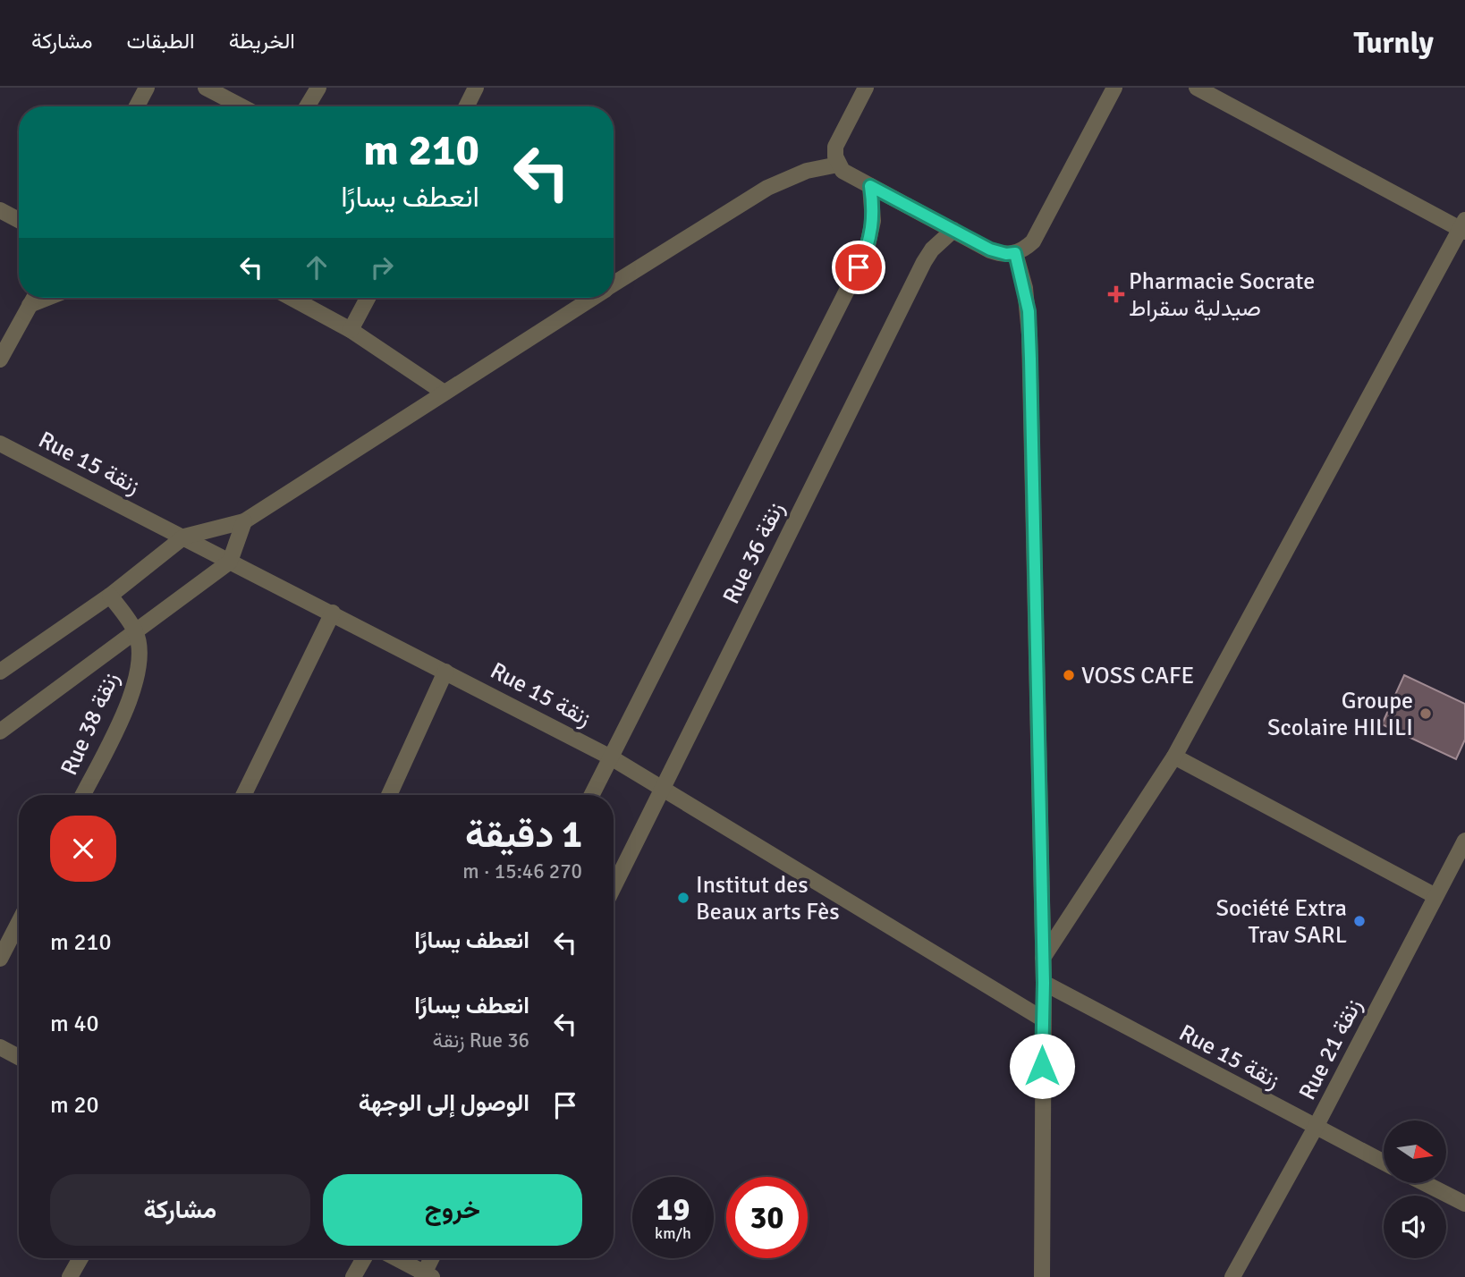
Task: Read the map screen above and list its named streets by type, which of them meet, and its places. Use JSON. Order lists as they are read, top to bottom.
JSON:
{
  "streets": {
    "street": [
      "Rue 15 زنقة",
      "Rue 36 زنقة",
      "Rue 38 زنقة",
      "Rue 21 زنقة"
    ]
  },
  "crossings": [
    ["Rue 15 زنقة", "Rue 36 زنقة"],
    ["Rue 15 زنقة", "Rue 21 زنقة"]
  ],
  "places": {
    "health": ["Pharmacie Socrate صيدلية سقراط"],
    "other": [
      "VOSS CAFE",
      "Groupe Scolaire HILILI",
      "Institut des Beaux arts Fès",
      "Société Extra Trav SARL"
    ]
  },
  "north": "right",
  "page": {
    "header": "Turnly",
    "nav": ["الخريطة", "الطبقات", "مشاركة"],
    "turn": ["210 m", "انعطف يسارًا"],
    "heading": ["1 دقيقة", "270 m · 15:46"],
    "list": [
      {
        "name": "انعطف يسارًا",
        "value": "210 m"
      },
      {
        "name": "انعطف يسارًا",
        "note": "Rue 36 زنقة",
        "value": "40 m"
      },
      {
        "name": "الوصول إلى الوجهة",
        "value": "20 m"
      }
    ],
    "buttons": ["خروج", "مشاركة"],
    "speed": "19 km/h",
    "limit": "30"
  }
}
